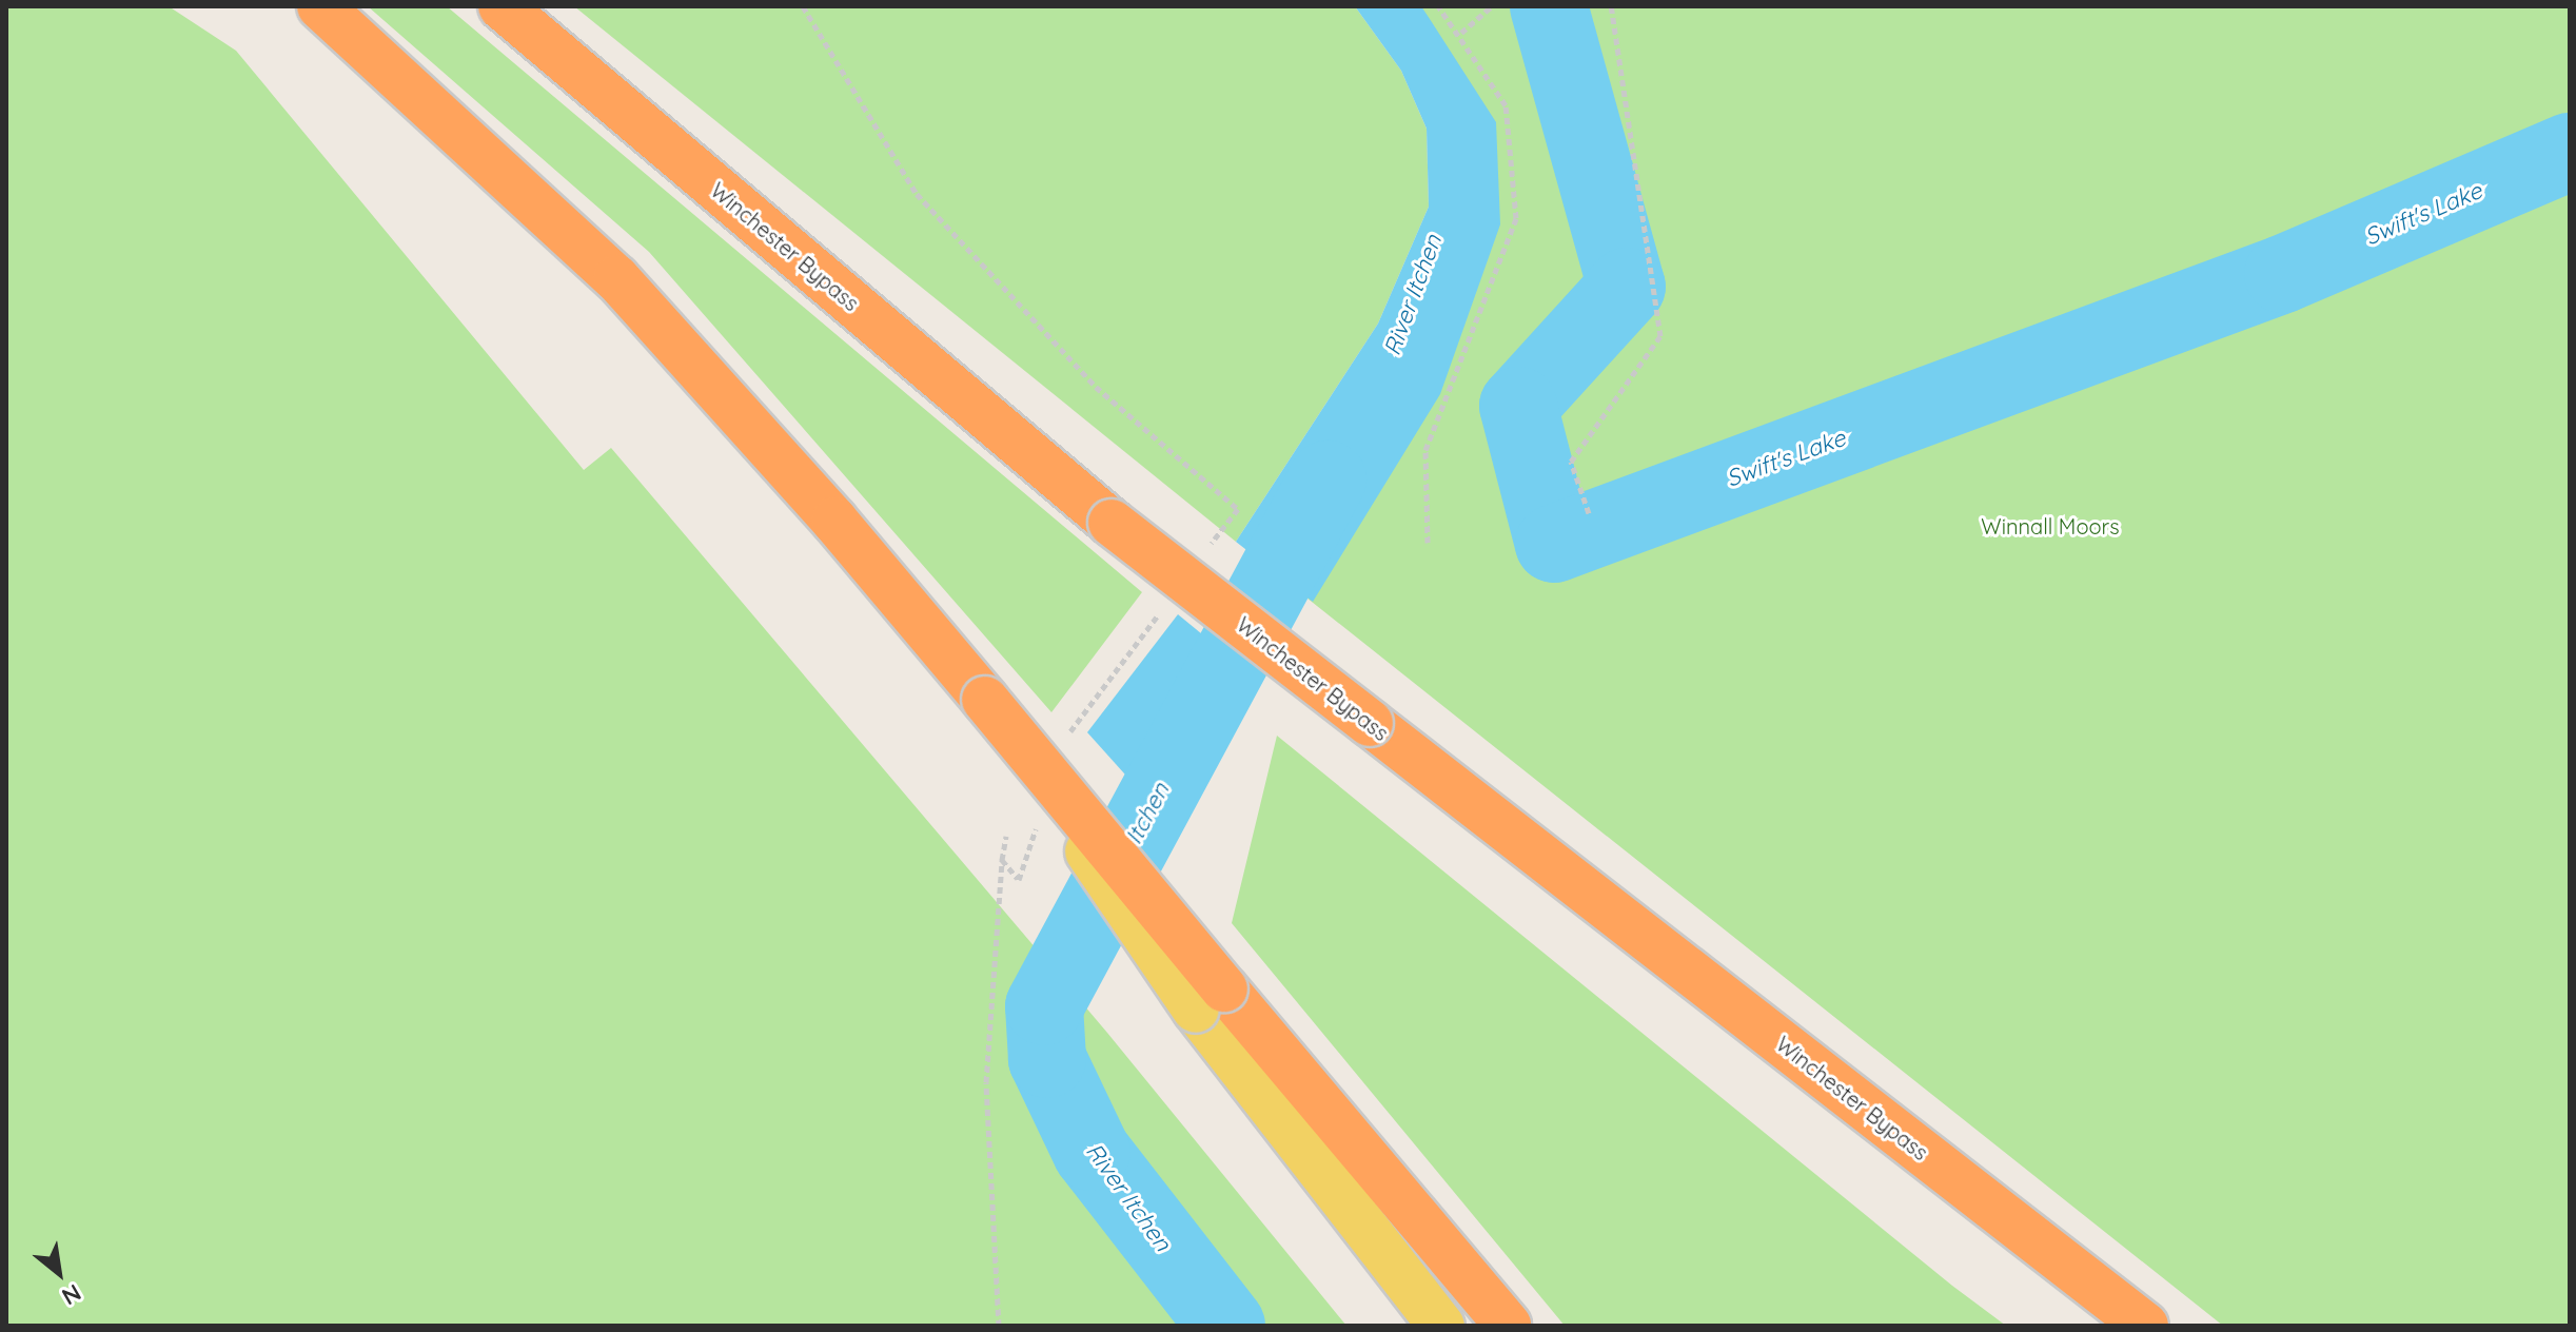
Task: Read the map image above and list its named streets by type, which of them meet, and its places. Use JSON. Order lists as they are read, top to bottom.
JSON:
{
  "streets": {
    "highway": ["Winchester Bypass"]
  },
  "water": ["Swift's Lake", "River Itchen", "Itchen"],
  "parks": ["Winnall Moors"],
  "north": "bottom right"
}
